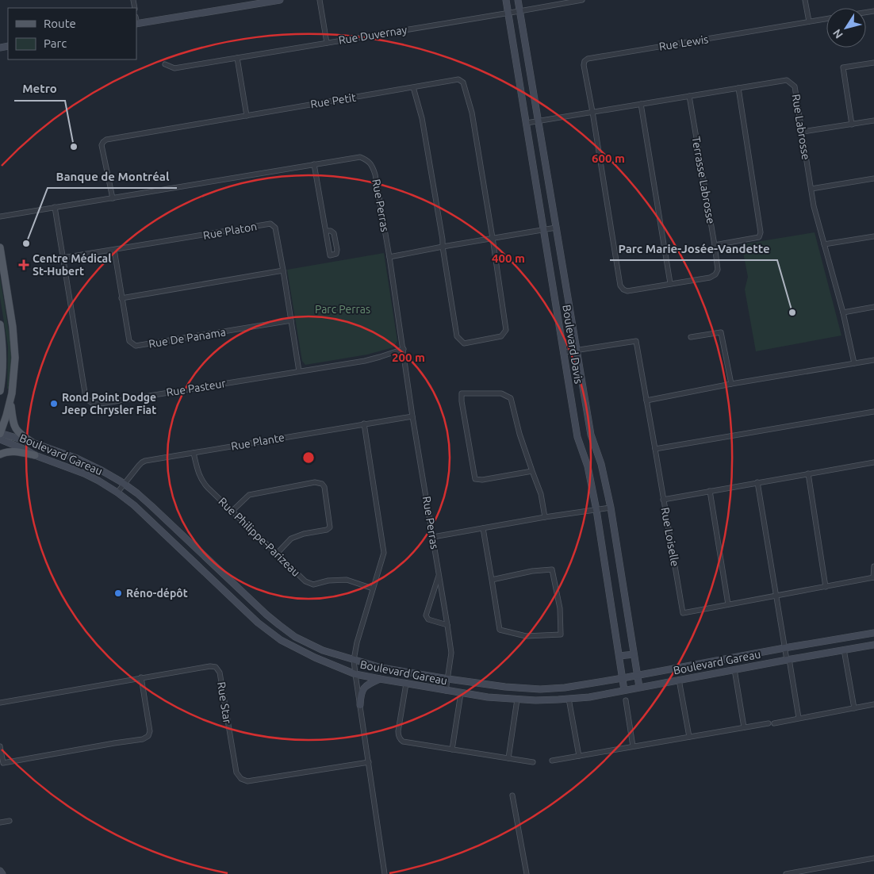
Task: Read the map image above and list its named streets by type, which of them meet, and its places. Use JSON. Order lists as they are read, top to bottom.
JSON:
{
  "streets": {
    "street": [
      "Rue Duvernay",
      "Rue Lewis",
      "Rue Petit",
      "Rue Labrosse",
      "Terrasse Labrosse",
      "Rue Perras",
      "Rue Platon",
      "Rue De Panama",
      "Boulevard Davis",
      "Rue Pasteur",
      "Rue Plante",
      "Boulevard Gareau",
      "Rue Philippe-Parizeau",
      "Rue Loiselle",
      "Rue Star"
    ]
  },
  "crossings": [
    ["Rue Duvernay", "Boulevard Davis"],
    ["Rue Lewis", "Rue Labrosse"],
    ["Rue Lewis", "Terrasse Labrosse"],
    ["Rue Petit", "Rue Perras"],
    ["Rue Labrosse", "Terrasse Labrosse"],
    ["Rue Labrosse", "Boulevard Davis"],
    ["Rue Perras", "Rue Pasteur"],
    ["Rue Perras", "Rue Plante"],
    ["Rue Perras", "Boulevard Gareau"],
    ["Rue Platon", "Rue De Panama"],
    ["Rue Platon", "Rue Pasteur"],
    ["Boulevard Davis", "Boulevard Gareau"],
    ["Boulevard Davis", "Rue Loiselle"],
    ["Rue Plante", "Boulevard Gareau"],
    ["Rue Plante", "Rue Philippe-Parizeau"]
  ],
  "parks": ["Parc Perras"],
  "places": {
    "other": [
      "Metro",
      "Banque de Montréal",
      "Parc Marie-Josée-Vandette",
      "Rond Point Dodge Jeep Chrysler Fiat",
      "Réno-dépôt"
    ],
    "health": ["Centre Médical St-Hubert"]
  },
  "legend": ["Route", "Parc"],
  "north": "bottom left",
  "rings": ["600 m", "400 m", "200 m"]
}
